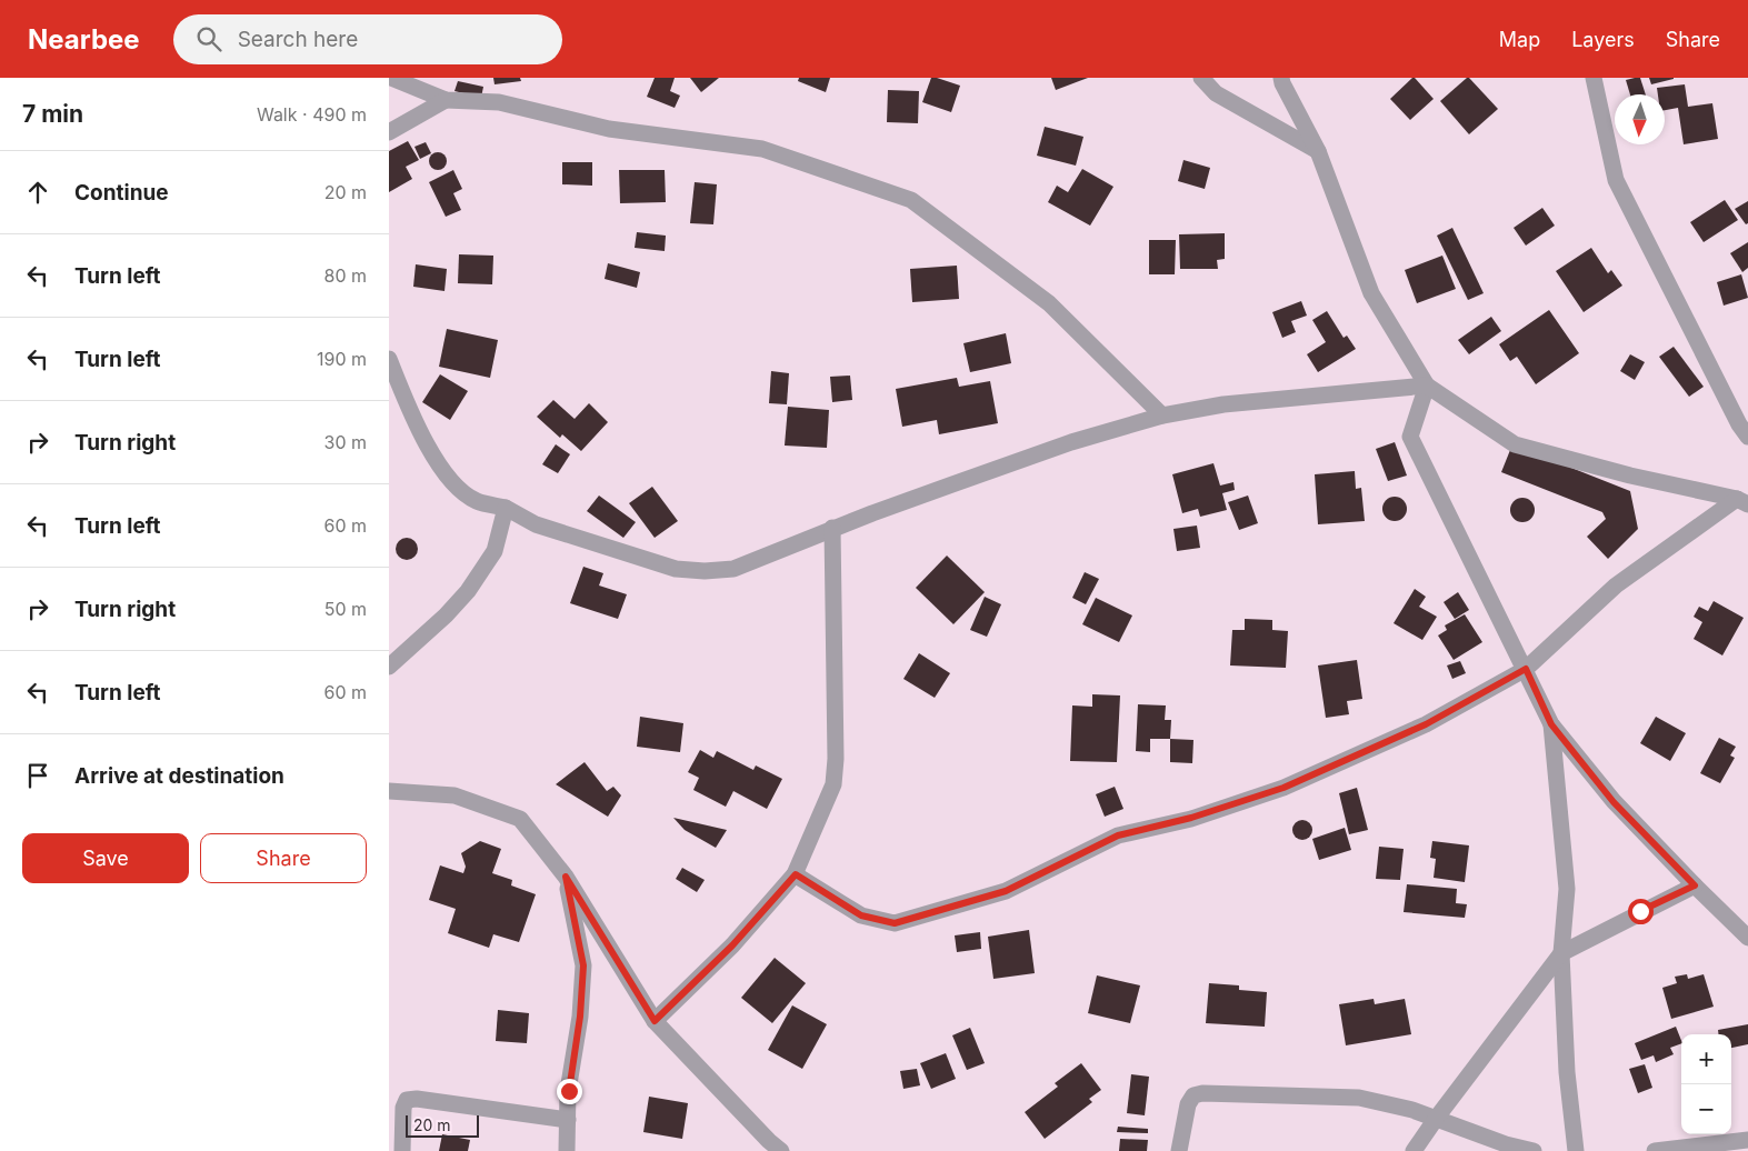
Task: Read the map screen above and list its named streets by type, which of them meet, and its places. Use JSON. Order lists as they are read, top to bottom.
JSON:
{
  "scale_bar": "20 m",
  "north": "bottom",
  "page": {
    "header": "Nearbee",
    "search": "Search here",
    "nav": ["Map", "Layers", "Share"],
    "heading": ["7 min", "Walk · 490 m"],
    "list": [
      ["Continue", "20 m"],
      ["Turn left", "80 m"],
      ["Turn left", "190 m"],
      ["Turn right", "30 m"],
      ["Turn left", "60 m"],
      ["Turn right", "50 m"],
      ["Turn left", "60 m"],
      "Arrive at destination"
    ],
    "buttons": ["Save", "Share"],
    "map_buttons": ["+", "−"],
    "scale": "20 m"
  }
}
